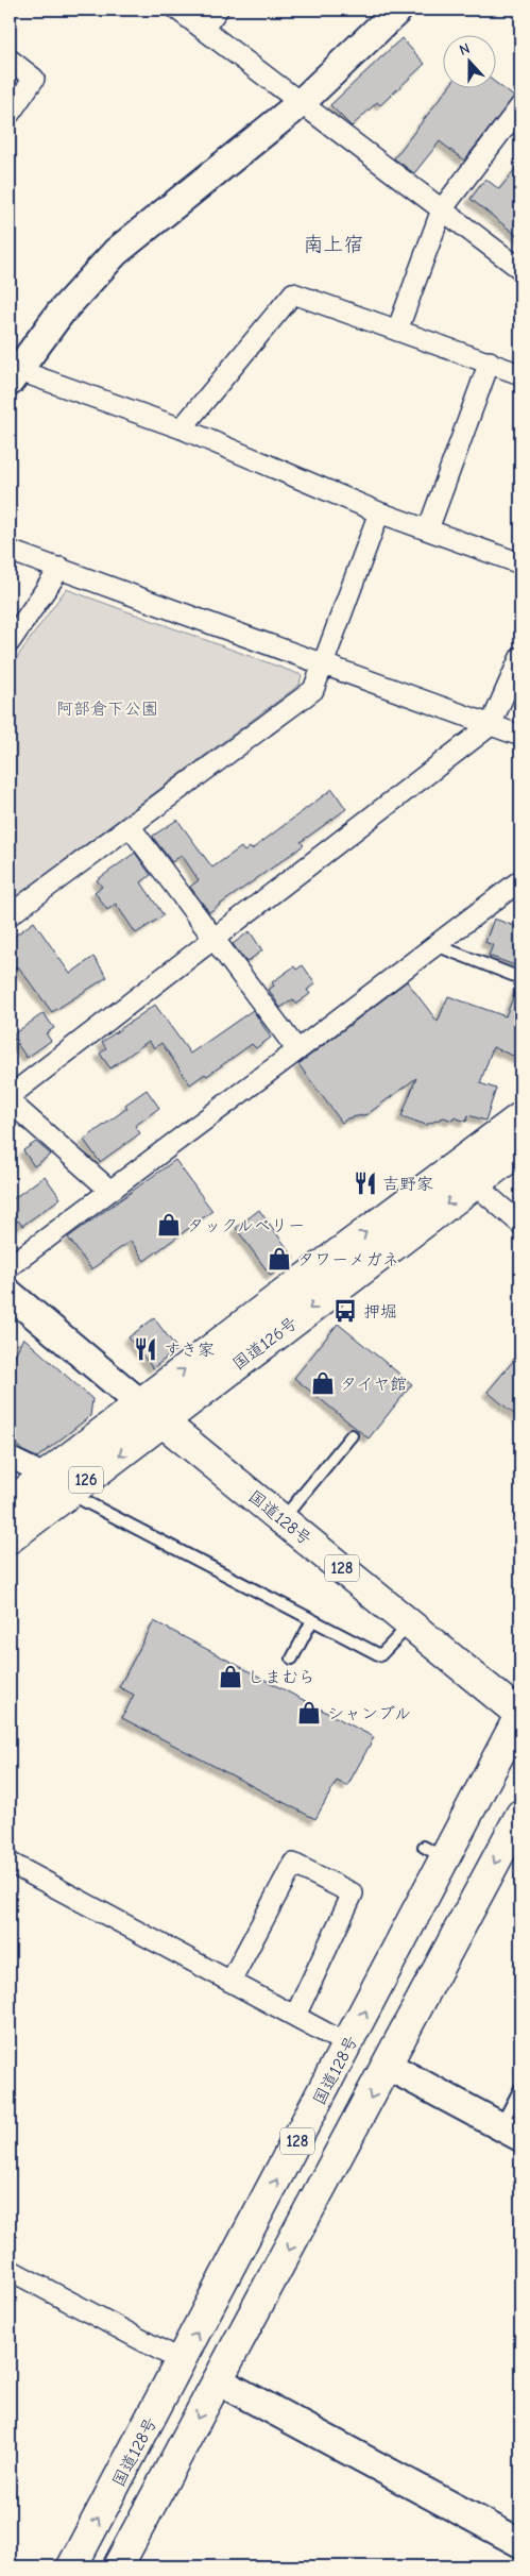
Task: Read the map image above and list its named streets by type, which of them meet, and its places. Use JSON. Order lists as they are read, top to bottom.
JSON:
{
  "streets": {
    "highway": [
      "国道126号",
      "126",
      "国道128号",
      "128"
    ]
  },
  "crossings": [
    ["国道126号", "国道128号"],
    ["国道126号", "128"],
    ["国道128号", "128"]
  ],
  "districts": ["南上宿"],
  "parks": ["阿部倉下公園"],
  "places": {
    "restaurant": ["吉野家", "すき家"],
    "shop": [
      "タックルベリー",
      "タワーメガネ",
      "タイヤ館",
      "しまむら",
      "シャンブル"
    ],
    "bus stop": ["押堀"]
  },
  "north": "top"
}
